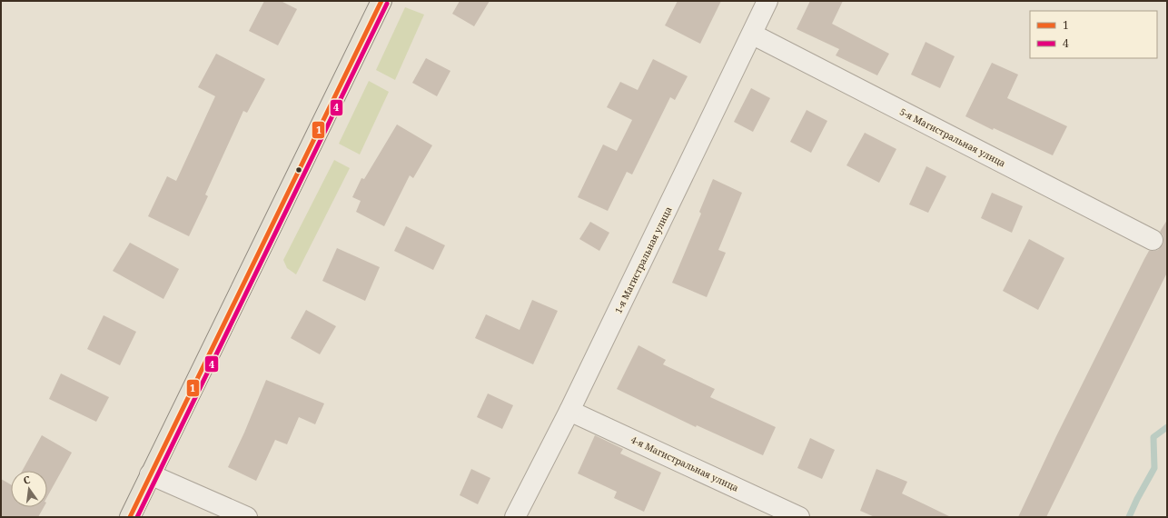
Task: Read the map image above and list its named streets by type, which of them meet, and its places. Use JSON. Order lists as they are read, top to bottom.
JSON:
{
  "streets": {
    "street": ["5-я Магистральная улица", "1-я Магистральная улица", "4-я Магистральная улица"]
  },
  "crossings": [
    ["5-я Магистральная улица", "1-я Магистральная улица"],
    ["1-я Магистральная улица", "4-я Магистральная улица"]
  ],
  "lines": ["transit line 1", "transit line 4"],
  "legend": ["1", "4"],
  "north": "top"
}
